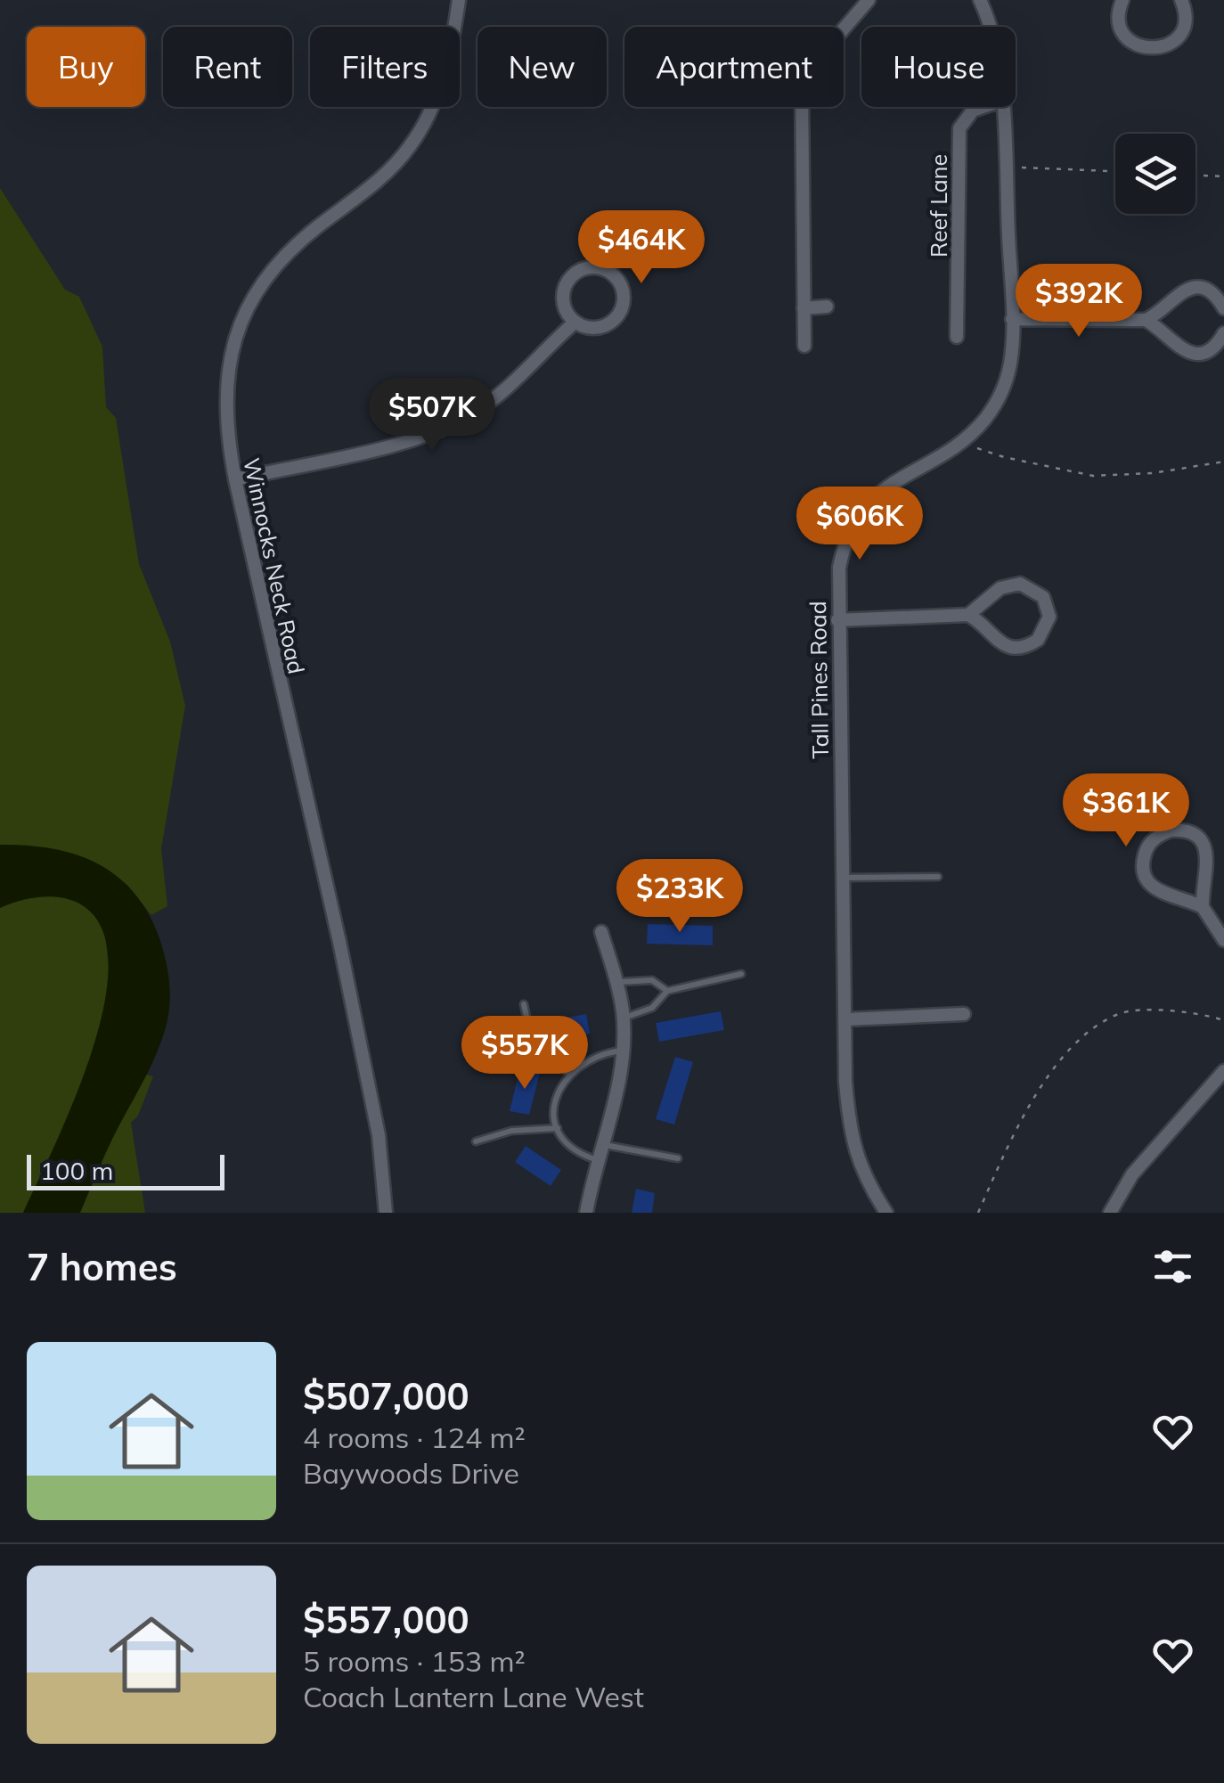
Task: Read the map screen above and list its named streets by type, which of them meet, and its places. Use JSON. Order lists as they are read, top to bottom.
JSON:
{
  "streets": {
    "street": ["Reef Lane", "Winnocks Neck Road", "Tall Pines Road"]
  },
  "scale_bar": "100 m",
  "page": {
    "chip": [
      "Buy",
      "Rent",
      "Filters",
      "New",
      "Apartment",
      "House"
    ],
    "price": [
      "$464K",
      "$392K",
      "$507K",
      "$606K",
      "$361K",
      "$233K",
      "$557K"
    ],
    "scale": "100 m",
    "heading": "7 homes",
    "list": [
      {
        "name": "$507,000",
        "note": "4 rooms · 124 m² · Baywoods Drive"
      },
      {
        "name": "$557,000",
        "note": "5 rooms · 153 m² · Coach Lantern Lane West"
      }
    ]
  }
}
